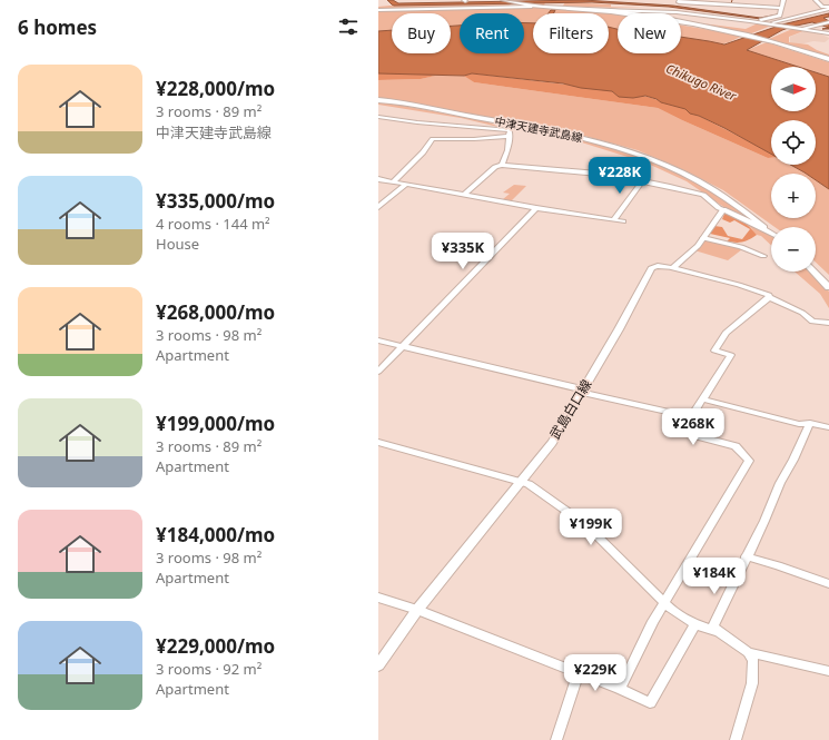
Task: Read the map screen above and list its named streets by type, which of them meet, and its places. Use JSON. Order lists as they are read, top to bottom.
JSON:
{
  "streets": {
    "main road": ["中津天建寺武島線", "武島白口線"]
  },
  "water": ["Chikugo River"],
  "north": "right",
  "page": {
    "heading": "6 homes",
    "chip": [
      "Buy",
      "Rent",
      "Filters",
      "New"
    ],
    "list": [
      {
        "name": "¥228,000/mo",
        "note": "3 rooms · 89 m² · 中津天建寺武島線"
      },
      {
        "name": "¥335,000/mo",
        "note": "4 rooms · 144 m² · House"
      },
      {
        "name": "¥268,000/mo",
        "note": "3 rooms · 98 m² · Apartment"
      },
      {
        "name": "¥199,000/mo",
        "note": "3 rooms · 89 m² · Apartment"
      },
      {
        "name": "¥184,000/mo",
        "note": "3 rooms · 98 m² · Apartment"
      },
      {
        "name": "¥229,000/mo",
        "note": "3 rooms · 92 m² · Apartment"
      }
    ],
    "map_buttons": ["+", "−"],
    "price": [
      "¥228K",
      "¥335K",
      "¥268K",
      "¥199K",
      "¥184K",
      "¥229K"
    ]
  }
}
